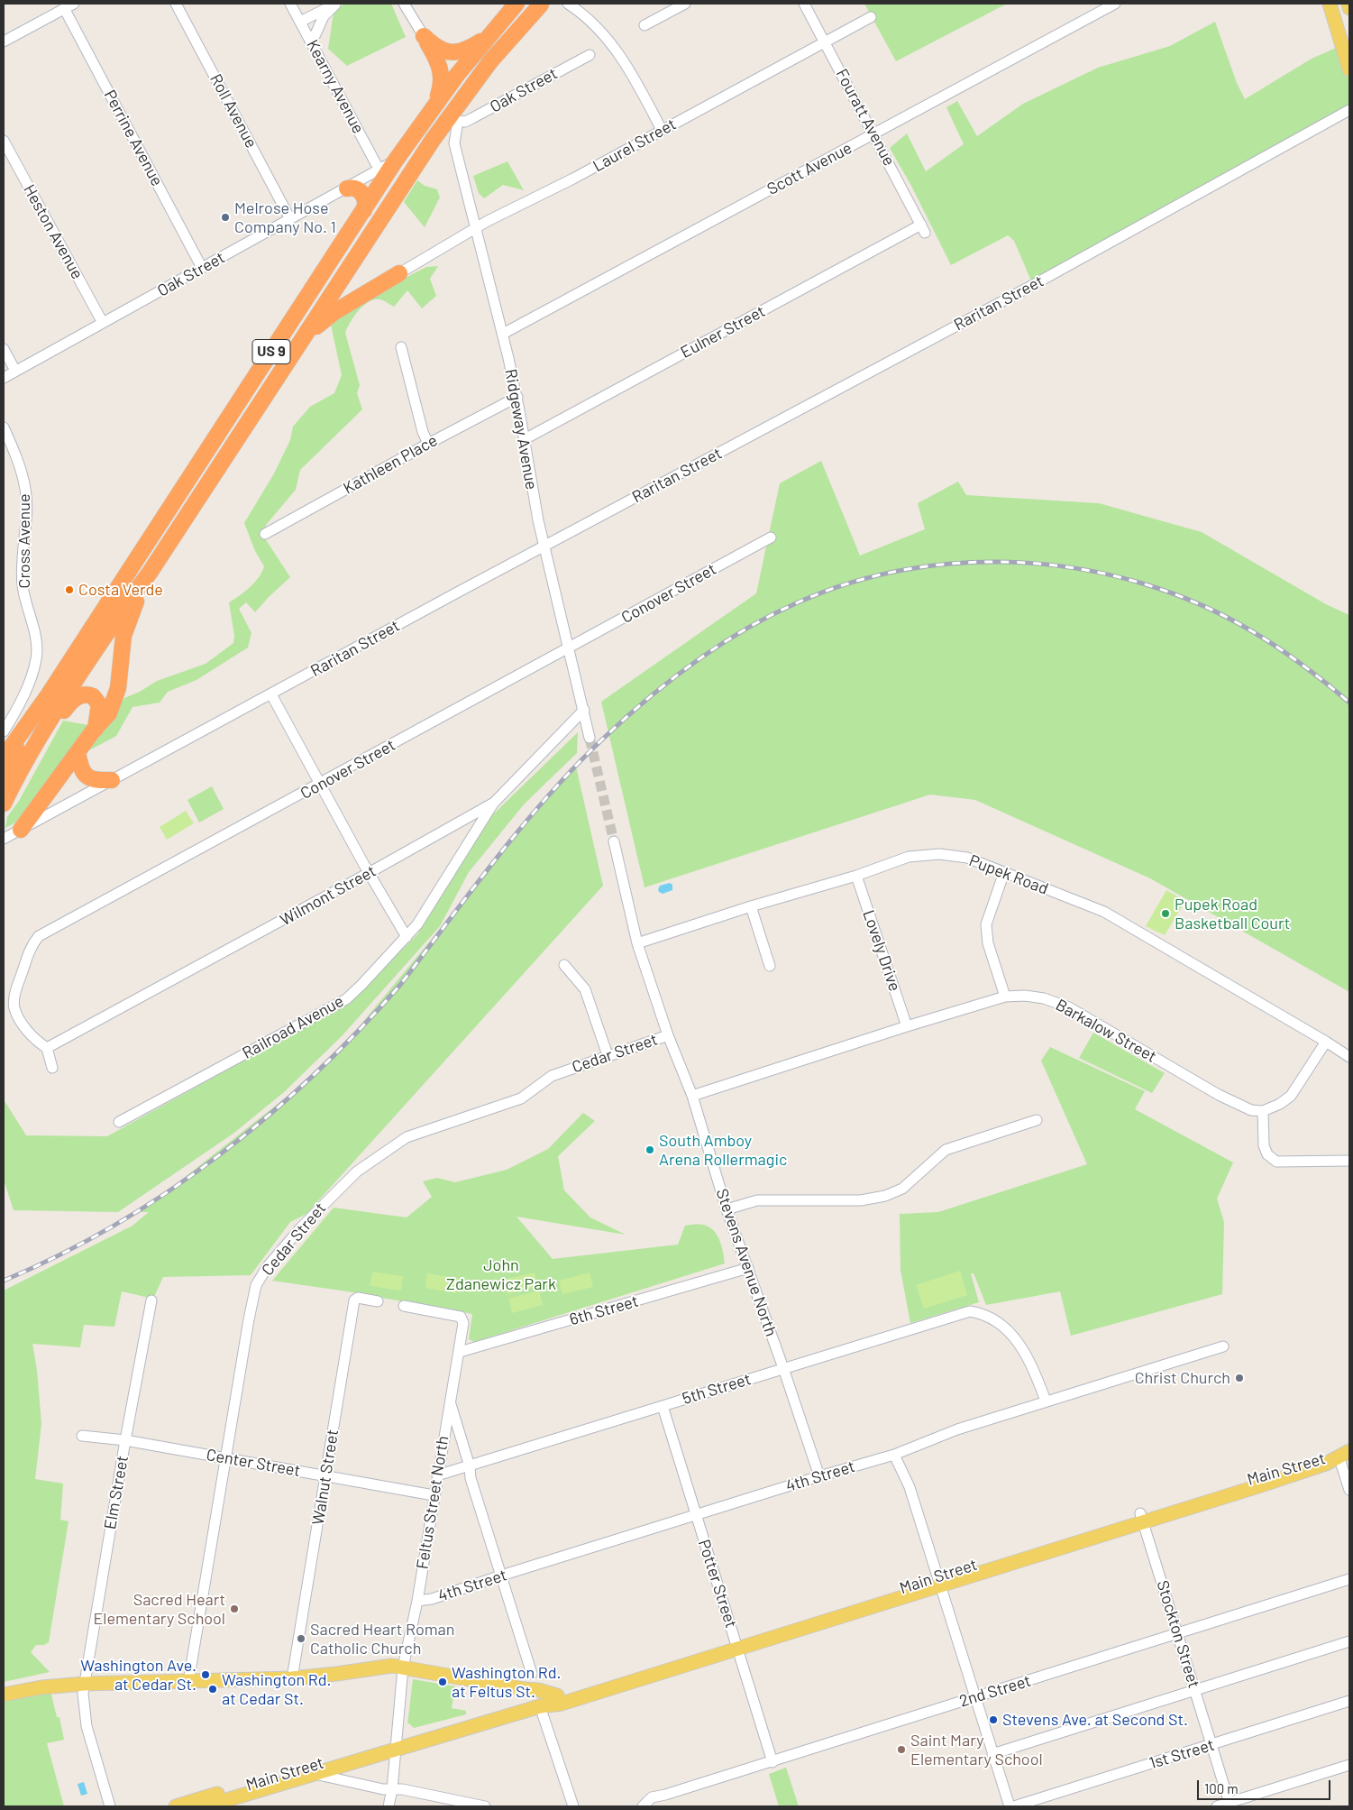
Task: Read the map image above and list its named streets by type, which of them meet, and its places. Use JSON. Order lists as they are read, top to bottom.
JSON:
{
  "streets": {
    "highway": ["US 9"],
    "main road": ["Main Street"],
    "street": [
      "Kearny Avenue",
      "Oak Street",
      "Roll Avenue",
      "Fouratt Avenue",
      "Perrine Avenue",
      "Laurel Street",
      "Scott Avenue",
      "Heston Avenue",
      "Raritan Street",
      "Eulner Street",
      "Ridgeway Avenue",
      "Kathleen Place",
      "Cross Avenue",
      "Conover Street",
      "Pupek Road",
      "Wilmont Street",
      "Lovely Drive",
      "Railroad Avenue",
      "Barkalow Street",
      "Cedar Street",
      "Stevens Avenue North",
      "6th Street",
      "5th Street",
      "Center Street",
      "4th Street",
      "Walnut Street",
      "Elm Street",
      "Feltus Street North",
      "Potter Street",
      "Stockton Street",
      "2nd Street",
      "1st Street"
    ]
  },
  "crossings": [
    ["Kearny Avenue", "Oak Street"],
    ["Oak Street", "Roll Avenue"],
    ["Oak Street", "Perrine Avenue"],
    ["Oak Street", "Heston Avenue"],
    ["Oak Street", "US 9"],
    ["Oak Street", "Ridgeway Avenue"],
    ["Fouratt Avenue", "Laurel Street"],
    ["Fouratt Avenue", "Scott Avenue"],
    ["Fouratt Avenue", "Eulner Street"],
    ["Laurel Street", "Ridgeway Avenue"],
    ["Scott Avenue", "Ridgeway Avenue"],
    ["Raritan Street", "Ridgeway Avenue"],
    ["Eulner Street", "Ridgeway Avenue"],
    ["Ridgeway Avenue", "Kathleen Place"],
    ["Ridgeway Avenue", "Conover Street"],
    ["Ridgeway Avenue", "Wilmont Street"],
    ["Conover Street", "Wilmont Street"],
    ["Pupek Road", "Lovely Drive"],
    ["Pupek Road", "Stevens Avenue North"],
    ["Wilmont Street", "Railroad Avenue"],
    ["Lovely Drive", "Barkalow Street"],
    ["Barkalow Street", "Stevens Avenue North"],
    ["Cedar Street", "Stevens Avenue North"],
    ["Cedar Street", "Center Street"],
    ["Stevens Avenue North", "6th Street"],
    ["Stevens Avenue North", "5th Street"],
    ["Stevens Avenue North", "4th Street"],
    ["6th Street", "Feltus Street North"],
    ["5th Street", "4th Street"],
    ["5th Street", "Feltus Street North"],
    ["5th Street", "Potter Street"],
    ["Center Street", "Walnut Street"],
    ["Center Street", "Elm Street"],
    ["Center Street", "Feltus Street North"],
    ["Main Street", "Feltus Street North"],
    ["Main Street", "Potter Street"],
    ["Main Street", "Stockton Street"],
    ["4th Street", "Feltus Street North"],
    ["4th Street", "Potter Street"],
    ["Potter Street", "2nd Street"],
    ["Stockton Street", "2nd Street"],
    ["Stockton Street", "1st Street"]
  ],
  "parks": ["John Zdanewicz Park"],
  "places": [
    "Melrose Hose Company No. 1",
    "Costa Verde",
    "Pupek Road Basketball Court",
    "South Amboy Arena Rollermagic",
    "Christ Church",
    "Sacred Heart Elementary School",
    "Sacred Heart Roman Catholic Church",
    "Washington Ave. at Cedar St.",
    "Washington Rd. at Feltus St.",
    "Washington Rd. at Cedar St.",
    "Stevens Ave. at Second St.",
    "Saint Mary Elementary School"
  ],
  "scale_bar": "100 m"
}
